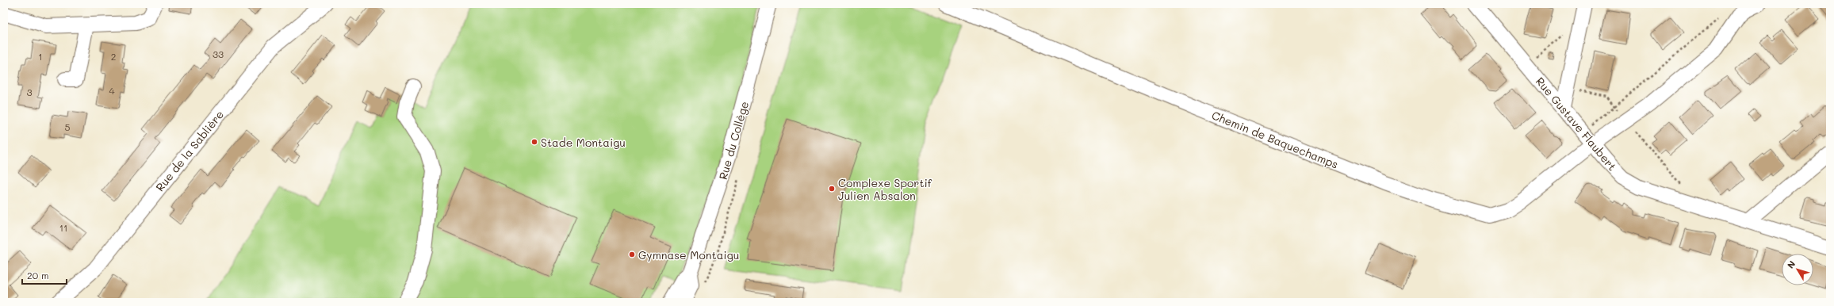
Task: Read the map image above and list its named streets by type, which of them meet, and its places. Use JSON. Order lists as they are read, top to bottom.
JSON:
{
  "streets": {
    "street": [
      "Rue Gustave Flaubert",
      "Chemin de Baquechamps",
      "Rue du Collège",
      "Rue de la Sablière"
    ]
  },
  "crossings": [
    ["Rue Gustave Flaubert", "Chemin de Baquechamps"]
  ],
  "places": ["Stade Montaigu", "Complexe Sportif Julien Absalon", "Gymnase Montaigu"],
  "house_numbers": [
    "33",
    "1",
    "2",
    "4",
    "3",
    "5",
    "11"
  ],
  "scale_bar": "20 m",
  "north": "top left"
}
